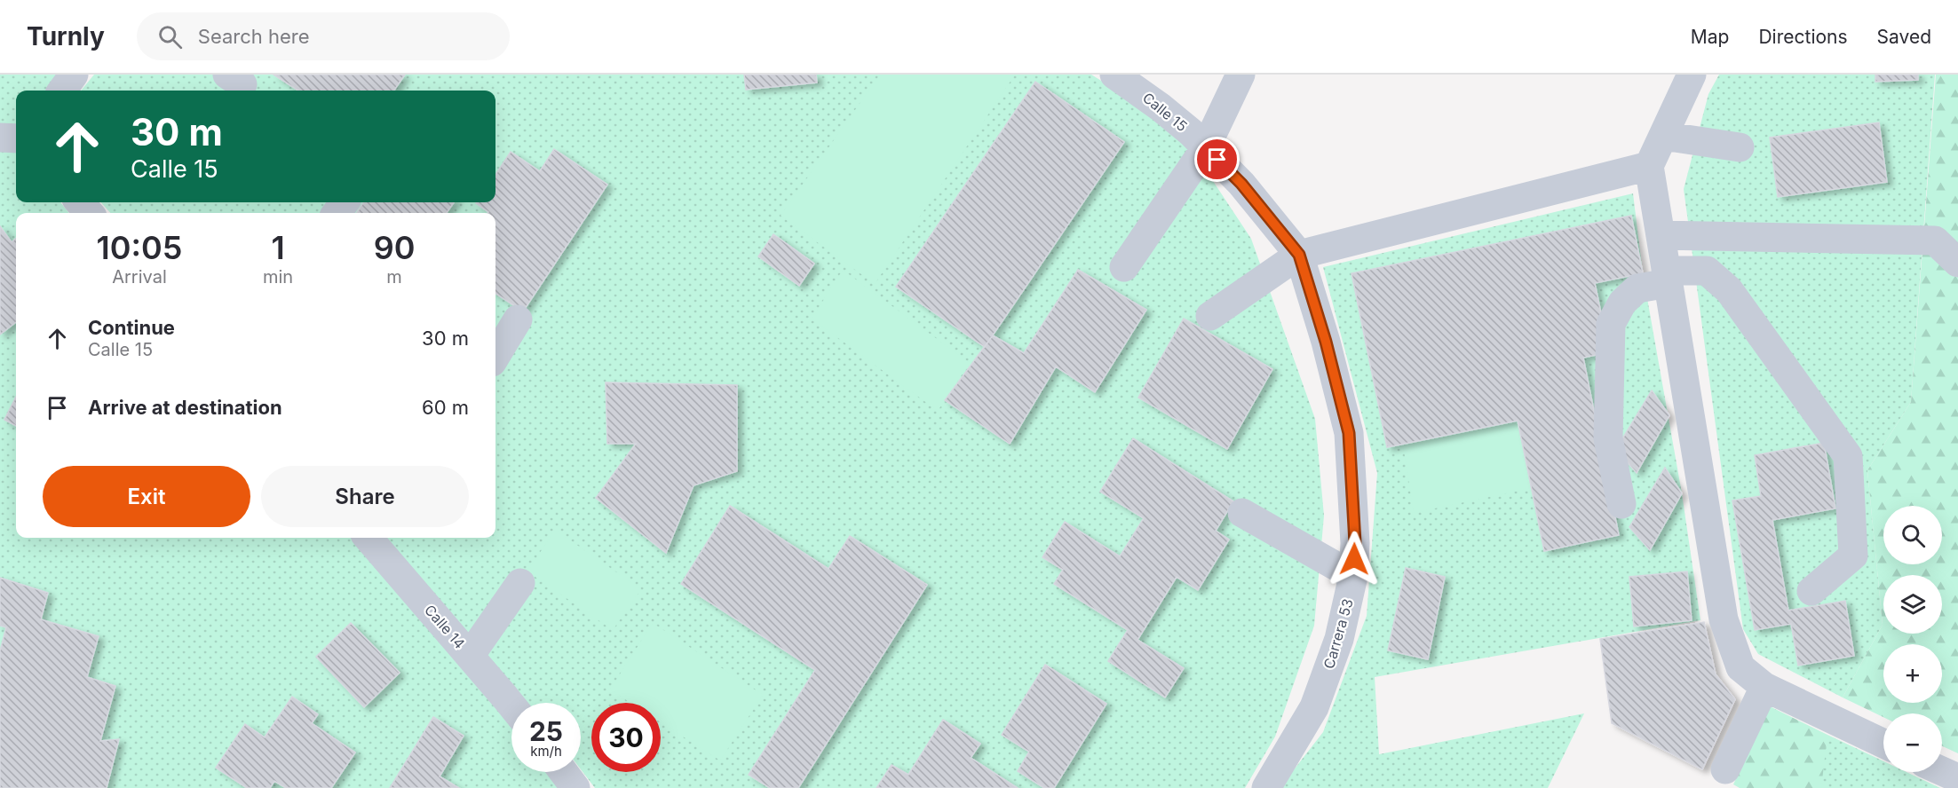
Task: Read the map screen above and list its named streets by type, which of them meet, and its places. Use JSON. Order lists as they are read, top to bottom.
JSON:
{
  "streets": {
    "street": ["Calle 15", "Calle 14", "Carrera 53"]
  },
  "crossings": [
    ["Calle 15", "Carrera 53"]
  ],
  "page": {
    "header": "Turnly",
    "search": "Search here",
    "nav": ["Map", "Directions", "Saved"],
    "turn": ["30 m", "Calle 15"],
    "eta": [
      "10:05",
      "Arrival",
      "1",
      "min",
      "90",
      "m"
    ],
    "list": [
      {
        "name": "Continue",
        "note": "Calle 15",
        "value": "30 m"
      },
      {
        "name": "Arrive at destination",
        "value": "60 m"
      }
    ],
    "buttons": ["Exit", "Share"],
    "map_buttons": ["+", "−"],
    "speed": "25 km/h",
    "limit": "30"
  }
}
